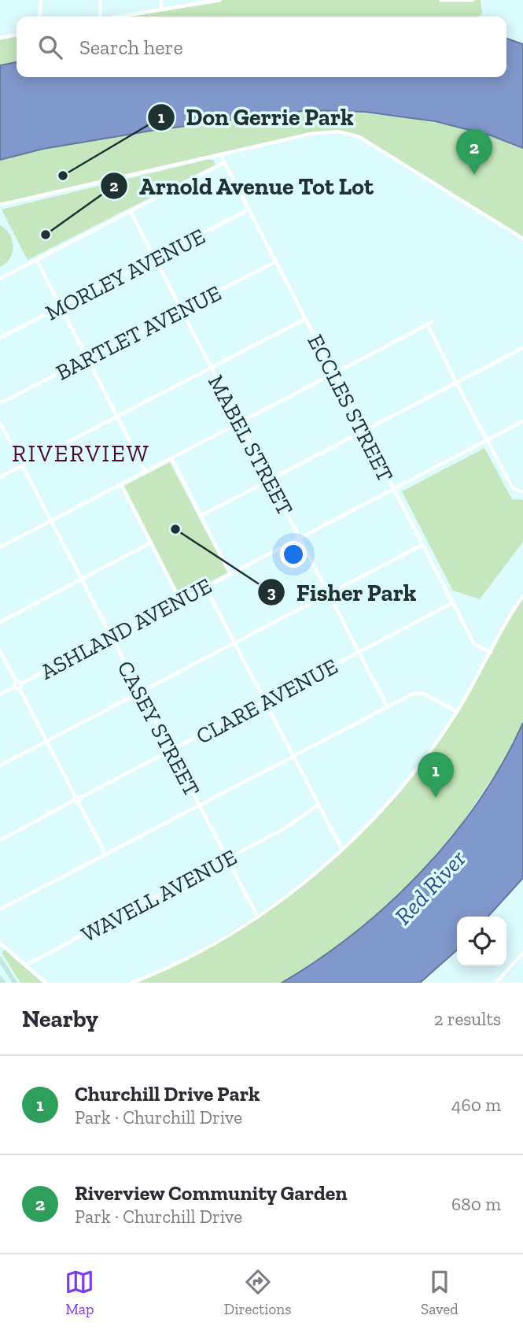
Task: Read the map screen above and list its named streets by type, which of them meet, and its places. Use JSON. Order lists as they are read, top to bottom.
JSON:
{
  "streets": {
    "street": [
      "MORLEY AVENUE",
      "BARTLET AVENUE",
      "ECCLES STREET",
      "MABEL STREET",
      "ASHLAND AVENUE",
      "CLARE AVENUE",
      "CASEY STREET",
      "WAVELL AVENUE"
    ]
  },
  "crossings": [
    ["MORLEY AVENUE", "ECCLES STREET"],
    ["MORLEY AVENUE", "MABEL STREET"],
    ["BARTLET AVENUE", "ECCLES STREET"],
    ["BARTLET AVENUE", "MABEL STREET"],
    ["ECCLES STREET", "ASHLAND AVENUE"],
    ["ECCLES STREET", "CLARE AVENUE"],
    ["MABEL STREET", "ASHLAND AVENUE"],
    ["MABEL STREET", "CLARE AVENUE"],
    ["ASHLAND AVENUE", "CASEY STREET"],
    ["CLARE AVENUE", "CASEY STREET"],
    ["CASEY STREET", "WAVELL AVENUE"]
  ],
  "districts": ["RIVERVIEW"],
  "water": ["Red River"],
  "places": ["Don Gerrie Park", "Arnold Avenue Tot Lot", "Fisher Park"],
  "page": {
    "search": "Search here",
    "pins": ["2", "1"],
    "heading": ["Nearby", "2 results"],
    "list": [
      {
        "mark": "1",
        "name": "Churchill Drive Park",
        "note": "Park · Churchill Drive",
        "value": "460 m"
      },
      {
        "mark": "2",
        "name": "Riverview Community Garden",
        "note": "Park · Churchill Drive",
        "value": "680 m"
      }
    ],
    "nav": ["Map", "Directions", "Saved"]
  }
}
